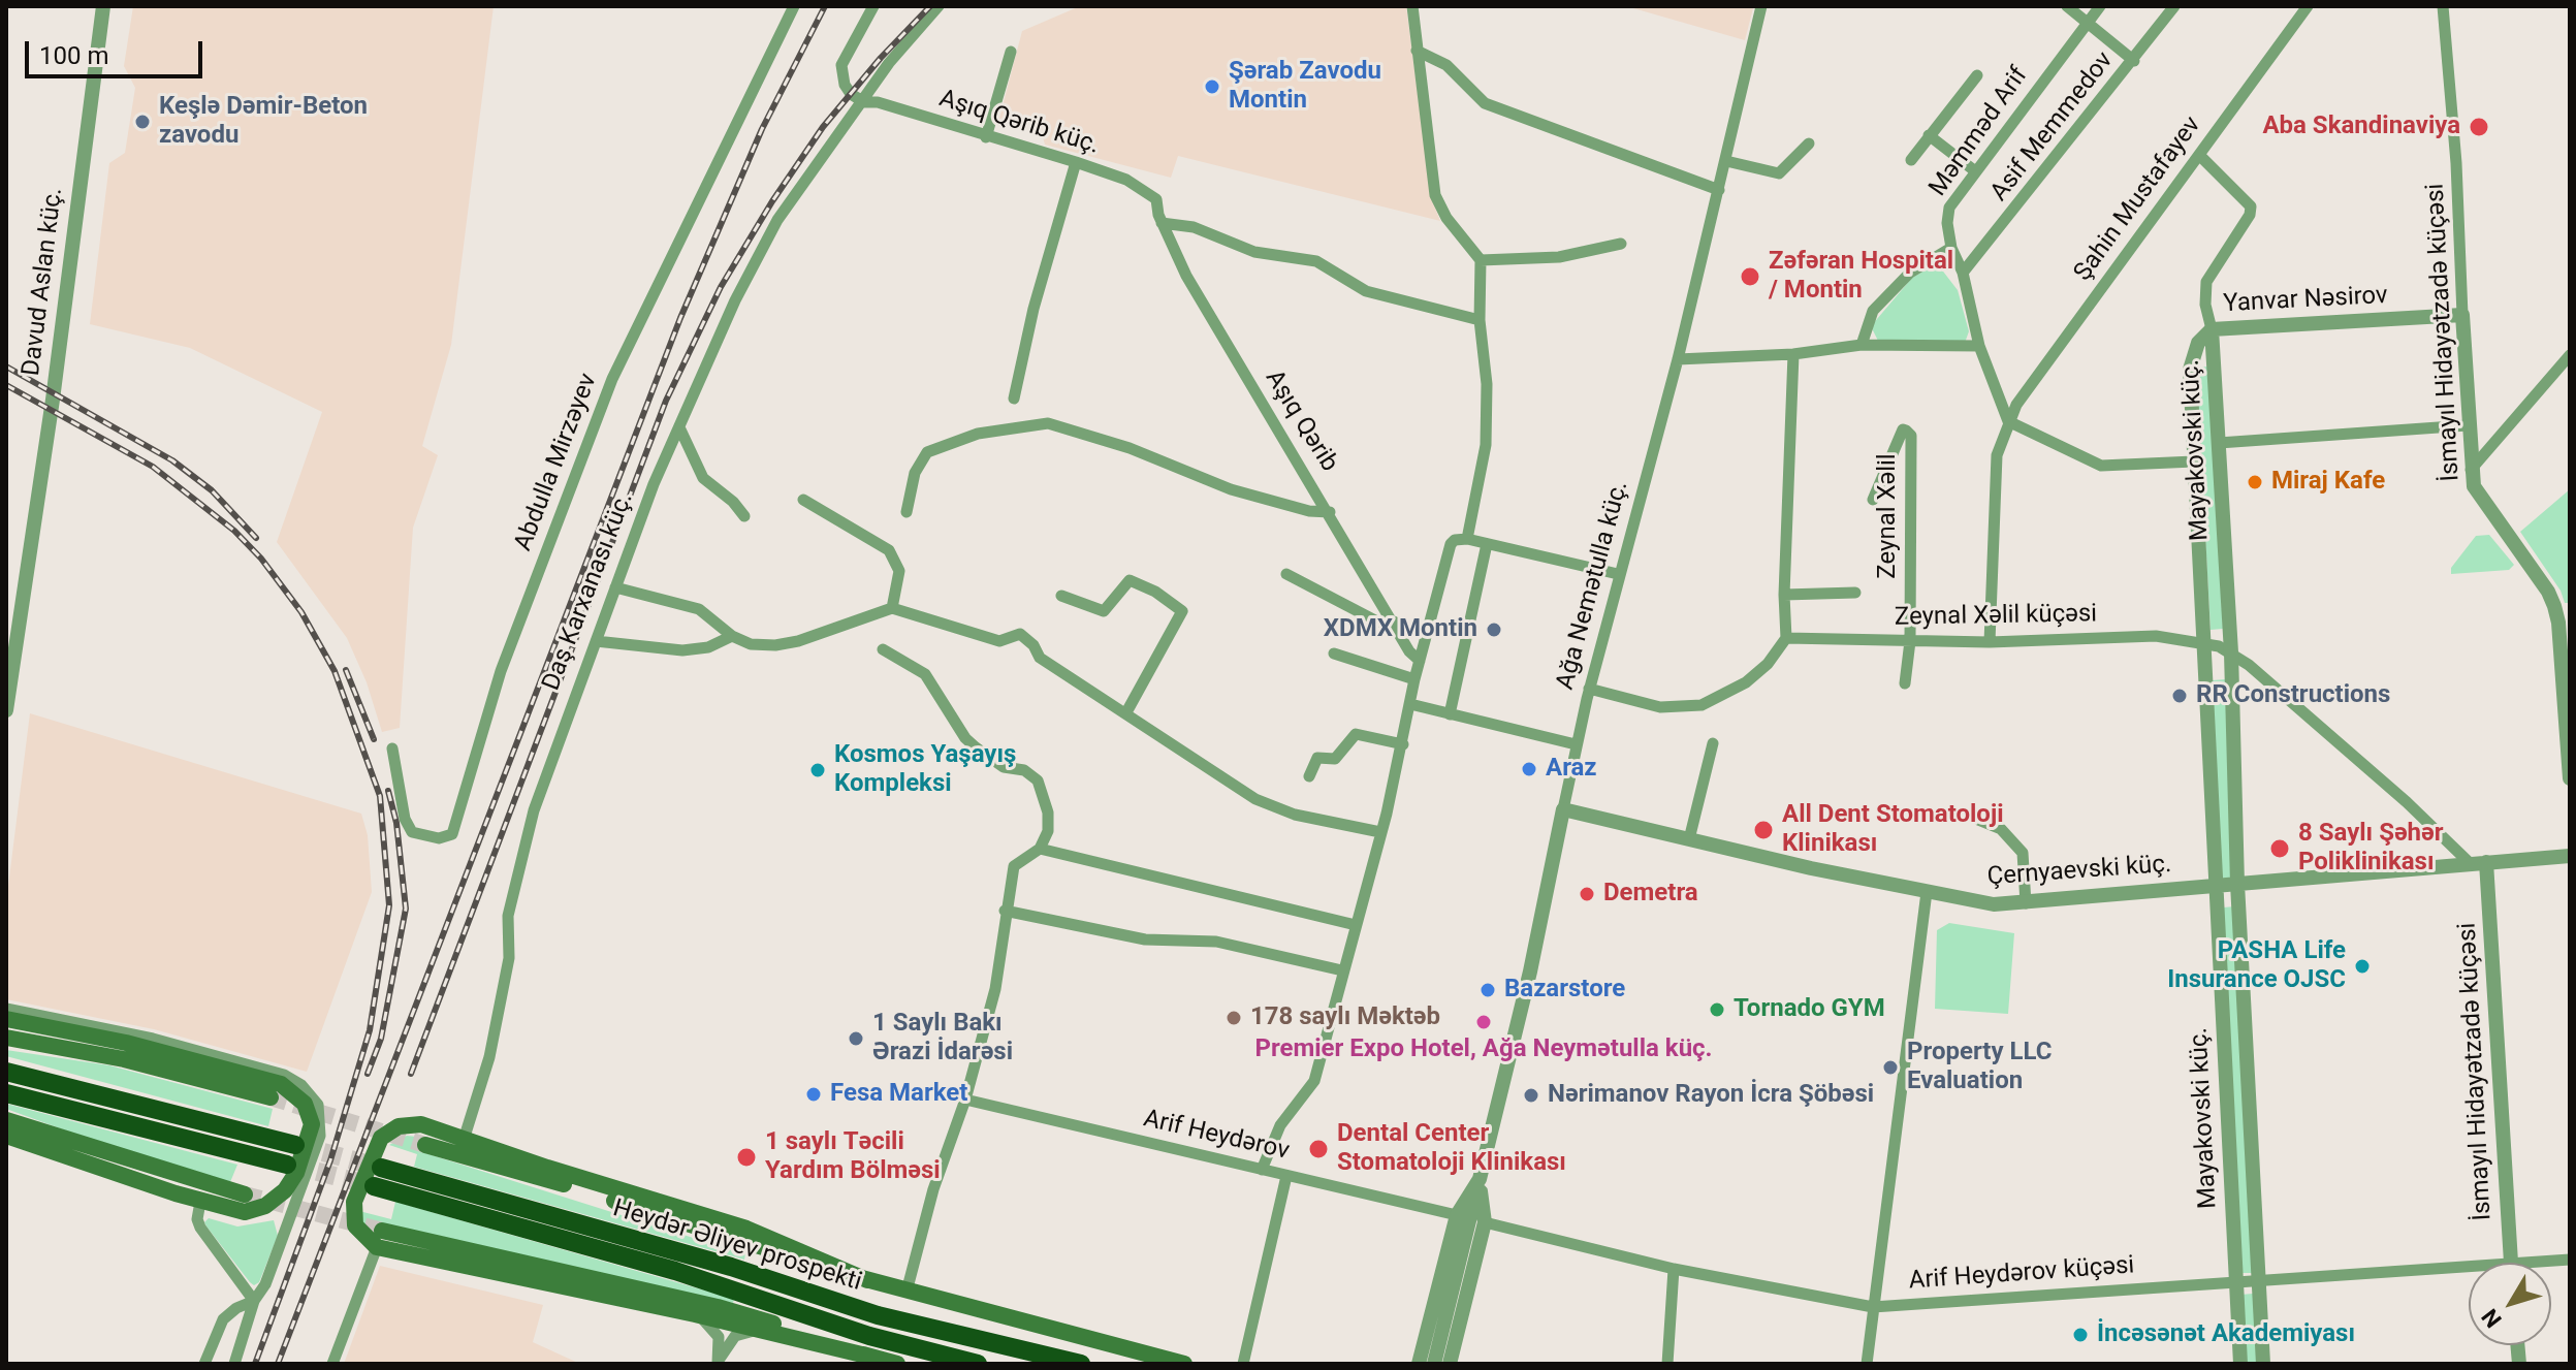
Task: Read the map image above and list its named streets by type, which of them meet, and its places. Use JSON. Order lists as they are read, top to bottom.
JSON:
{
  "streets": {
    "highway": ["Heydər Əliyev prospekti"],
    "street": [
      "Aşıq Qərib küç.",
      "Asif Memmedov",
      "Məmməd Arif",
      "Şahin Mustafayev",
      "Davud Aslan küç.",
      "Yanvar Nəsirov",
      "İsmayıl Hidayətzadə küçəsi",
      "Aşıq Qərib",
      "Mayakovski küç.",
      "Abdulla Mirzəyev",
      "Zeynal Xəlil",
      "Ağa Nemətulla küç.",
      "Daş Karxanası küç.",
      "Zeynal Xəlil küçəsi",
      "Çernyaevski küç.",
      "Arif Heydərov",
      "Arif Heydərov küçəsi"
    ]
  },
  "crossings": [
    ["Aşıq Qərib küç.", "Aşıq Qərib"],
    ["Aşıq Qərib küç.", "Daş Karxanası küç."],
    ["Asif Memmedov", "Məmməd Arif"],
    ["Şahin Mustafayev", "Yanvar Nəsirov"],
    ["Şahin Mustafayev", "Zeynal Xəlil küçəsi"],
    ["Yanvar Nəsirov", "İsmayıl Hidayətzadə küçəsi"],
    ["Yanvar Nəsirov", "Mayakovski küç."],
    ["İsmayıl Hidayətzadə küçəsi", "Çernyaevski küç."],
    ["Mayakovski küç.", "Zeynal Xəlil küçəsi"],
    ["Mayakovski küç.", "Çernyaevski küç."],
    ["Mayakovski küç.", "Arif Heydərov küçəsi"],
    ["Zeynal Xəlil", "Zeynal Xəlil küçəsi"],
    ["Ağa Nemətulla küç.", "Çernyaevski küç."],
    ["Ağa Nemətulla küç.", "Arif Heydərov"],
    ["Ağa Nemətulla küç.", "Arif Heydərov küçəsi"]
  ],
  "places": [
    "Şərab Zavodu Montin",
    "Keşlə Dəmir-Beton zavodu",
    "Aba Skandinaviya",
    "Zəfəran Hospital / Montin",
    "Miraj Kafe",
    "XDMX Montin",
    "RR Constructions",
    "Araz",
    "Kosmos Yaşayış Kompleksi",
    "All Dent Stomatoloji Klinikası",
    "8 Saylı Şəhər Poliklinikası",
    "Demetra",
    "PASHA Life Insurance OJSC",
    "Bazarstore",
    "Tornado GYM",
    "178 saylı Məktəb",
    "Premier Expo Hotel, Ağa Neymətulla küç.",
    "1 Saylı Bakı Ərazi İdarəsi",
    "Property LLC Evaluation",
    "Fesa Market",
    "Nərimanov Rayon İcra Şöbəsi",
    "Dental Center Stomatoloji Klinikası",
    "1 saylı Təcili Yardım Bölməsi",
    "İncəsənət Akademiyası"
  ],
  "scale_bar": "100 m",
  "north": "bottom left"
}
